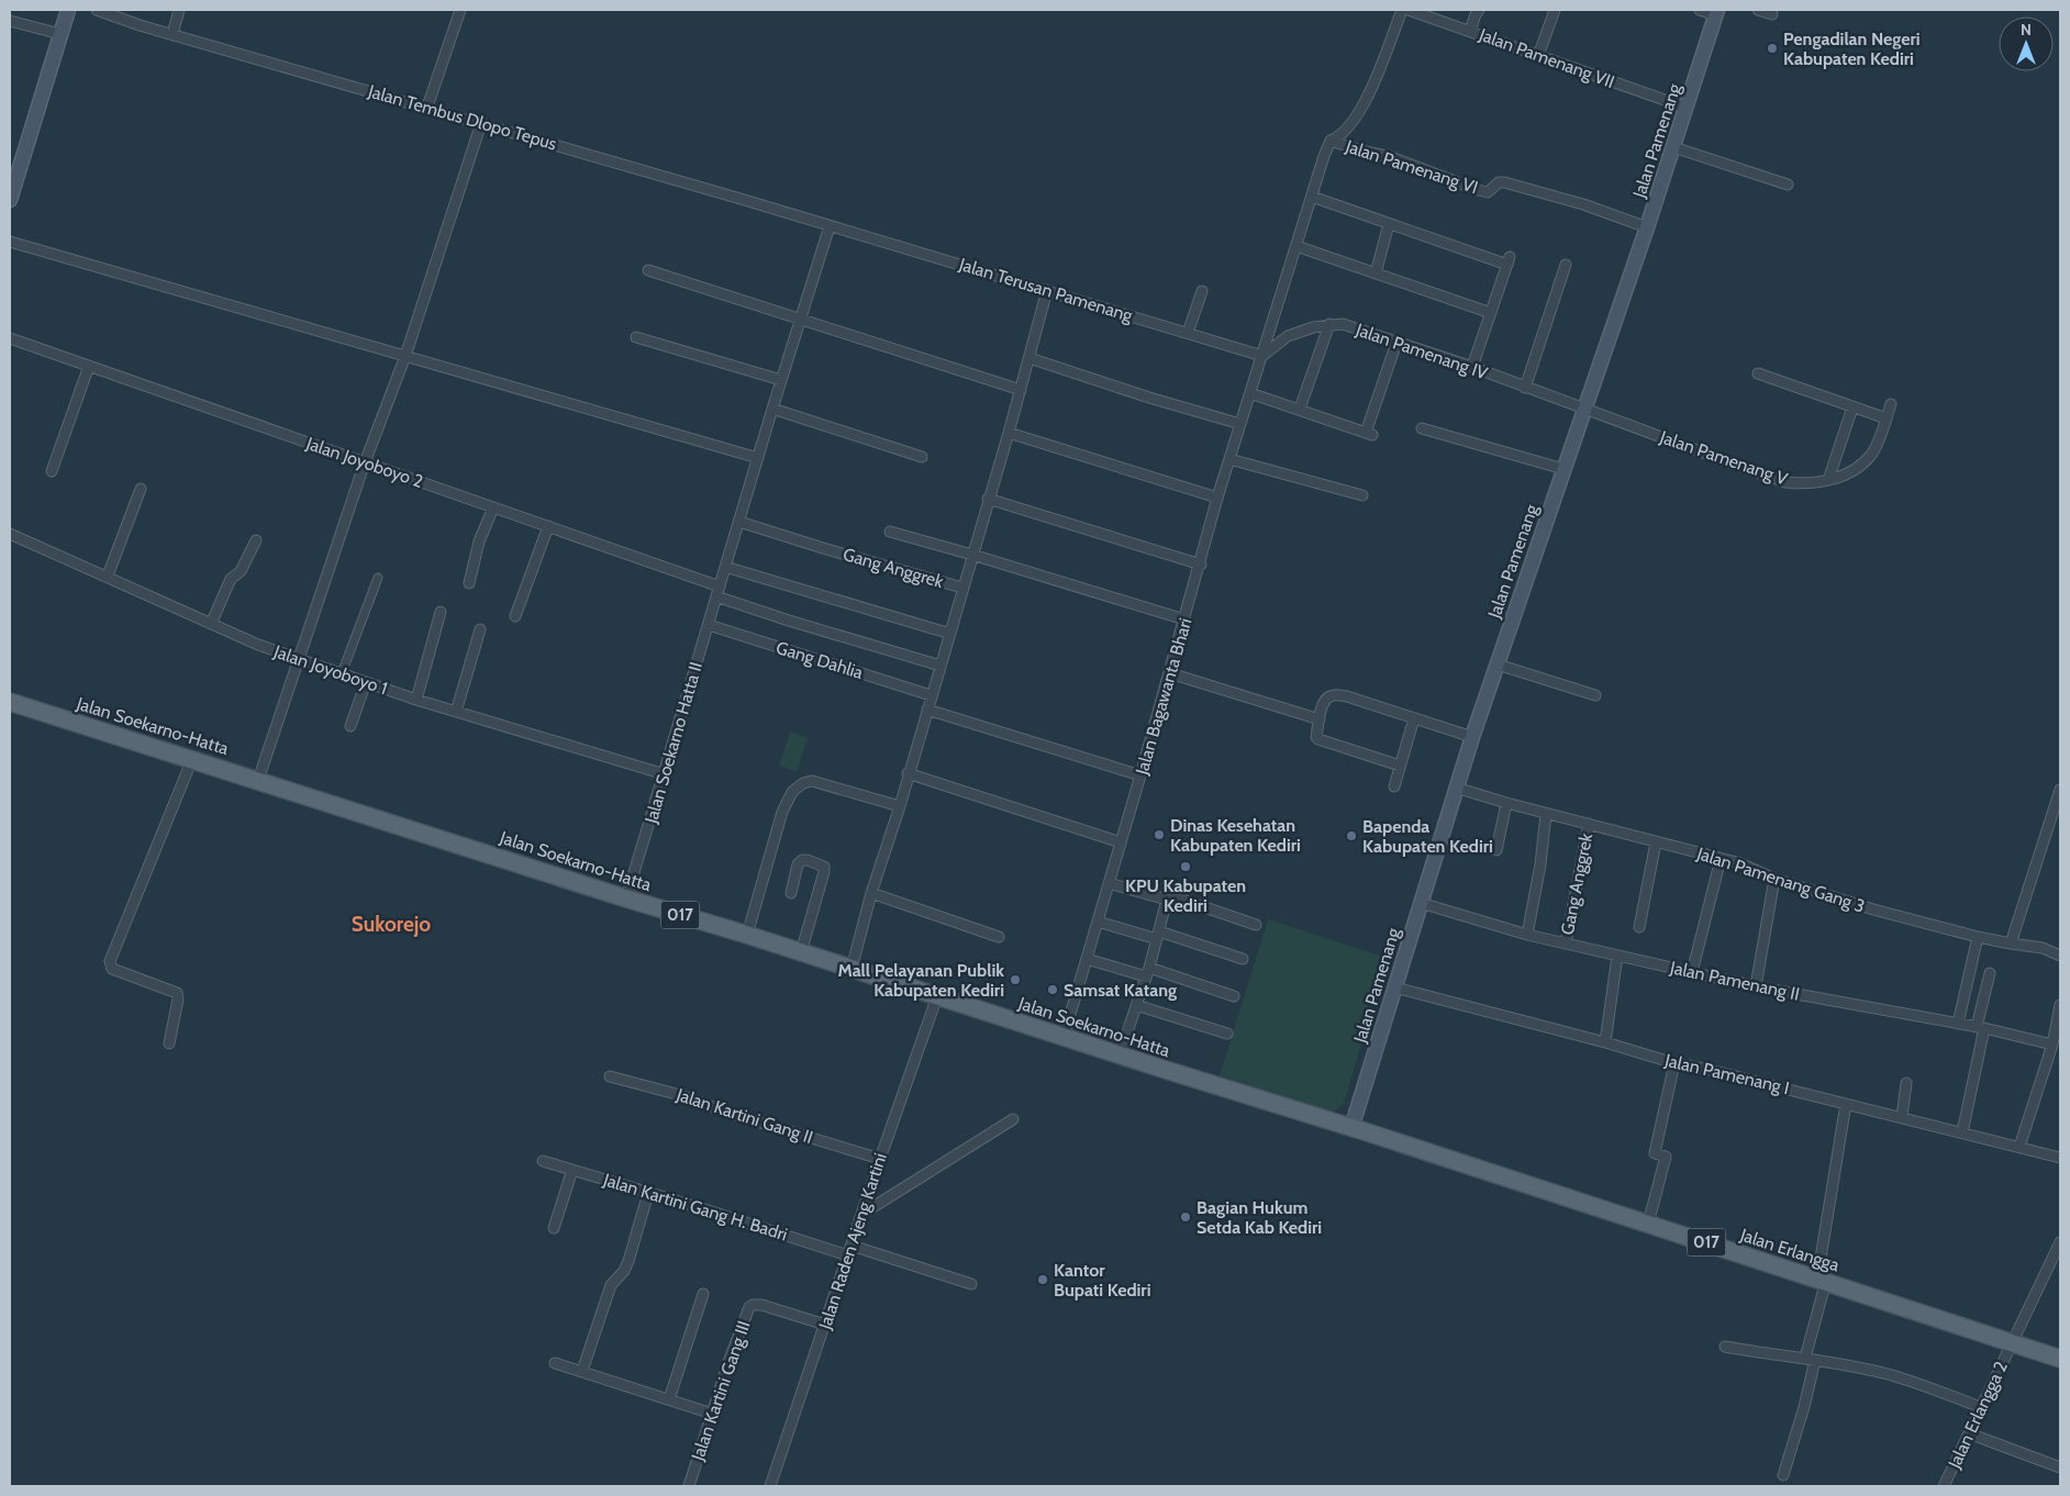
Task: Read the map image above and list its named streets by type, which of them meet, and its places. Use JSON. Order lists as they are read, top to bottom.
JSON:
{
  "streets": {
    "main road": [
      "Jalan Pamenang",
      "Jalan Soekarno-Hatta",
      "017",
      "Jalan Erlangga"
    ],
    "street": [
      "Jalan Pamenang VII",
      "Jalan Tembus Dlopo Tepus",
      "Jalan Pamenang VI",
      "Jalan Terusan Pamenang",
      "Jalan Pamenang IV",
      "Jalan Pamenang V",
      "Jalan Joyoboyo 2",
      "Gang Anggrek",
      "Gang Dahlia",
      "Jalan Joyoboyo 1",
      "Jalan Bagawanta Bhari",
      "Jalan Soekarno Hatta II",
      "Jalan Pamenang Gang 3",
      "Jalan Pamenang II",
      "Jalan Pamenang I",
      "Jalan Kartini Gang II",
      "Jalan Kartini Gang H. Badri",
      "Jalan Raden Ajeng Kartini",
      "Jalan Kartini Gang III",
      "Jalan Erlangga 2"
    ]
  },
  "crossings": [
    ["Jalan Pamenang VII", "Jalan Pamenang"],
    ["Jalan Tembus Dlopo Tepus", "Jalan Terusan Pamenang"],
    ["Jalan Tembus Dlopo Tepus", "Jalan Soekarno Hatta II"],
    ["Jalan Pamenang", "Jalan Pamenang VI"],
    ["Jalan Pamenang", "Jalan Pamenang IV"],
    ["Jalan Pamenang", "Jalan Pamenang V"],
    ["Jalan Pamenang", "Jalan Soekarno-Hatta"],
    ["Jalan Pamenang", "Jalan Pamenang Gang 3"],
    ["Jalan Pamenang", "Jalan Pamenang II"],
    ["Jalan Pamenang", "Jalan Pamenang I"],
    ["Jalan Pamenang", "Jalan Erlangga"],
    ["Jalan Pamenang VI", "Jalan Bagawanta Bhari"],
    ["Jalan Terusan Pamenang", "Jalan Pamenang IV"],
    ["Jalan Terusan Pamenang", "Jalan Bagawanta Bhari"],
    ["Jalan Terusan Pamenang", "Jalan Soekarno Hatta II"],
    ["Jalan Pamenang IV", "Jalan Pamenang V"],
    ["Jalan Pamenang IV", "Jalan Bagawanta Bhari"],
    ["Jalan Joyoboyo 2", "Jalan Soekarno Hatta II"],
    ["Gang Anggrek", "Jalan Soekarno Hatta II"],
    ["Gang Anggrek", "Jalan Pamenang Gang 3"],
    ["Gang Anggrek", "Jalan Pamenang II"],
    ["Gang Dahlia", "Jalan Soekarno Hatta II"],
    ["Jalan Joyoboyo 1", "Jalan Soekarno Hatta II"],
    ["Jalan Bagawanta Bhari", "Jalan Soekarno-Hatta"],
    ["Jalan Soekarno-Hatta", "Jalan Soekarno Hatta II"],
    ["Jalan Soekarno-Hatta", "Jalan Raden Ajeng Kartini"],
    ["Jalan Soekarno-Hatta", "Jalan Erlangga"],
    ["Jalan Kartini Gang II", "Jalan Raden Ajeng Kartini"],
    ["Jalan Kartini Gang H. Badri", "Jalan Raden Ajeng Kartini"],
    ["Jalan Raden Ajeng Kartini", "Jalan Kartini Gang III"],
    ["Jalan Erlangga", "Jalan Erlangga 2"]
  ],
  "districts": ["Sukorejo"],
  "places": [
    "Pengadilan Negeri Kabupaten Kediri",
    "Dinas Kesehatan Kabupaten Kediri",
    "Bapenda Kabupaten Kediri",
    "KPU Kabupaten Kediri",
    "Mall Pelayanan Publik Kabupaten Kediri",
    "Samsat Katang",
    "Bagian Hukum Setda Kab Kediri",
    "Kantor Bupati Kediri"
  ],
  "north": "top"
}
